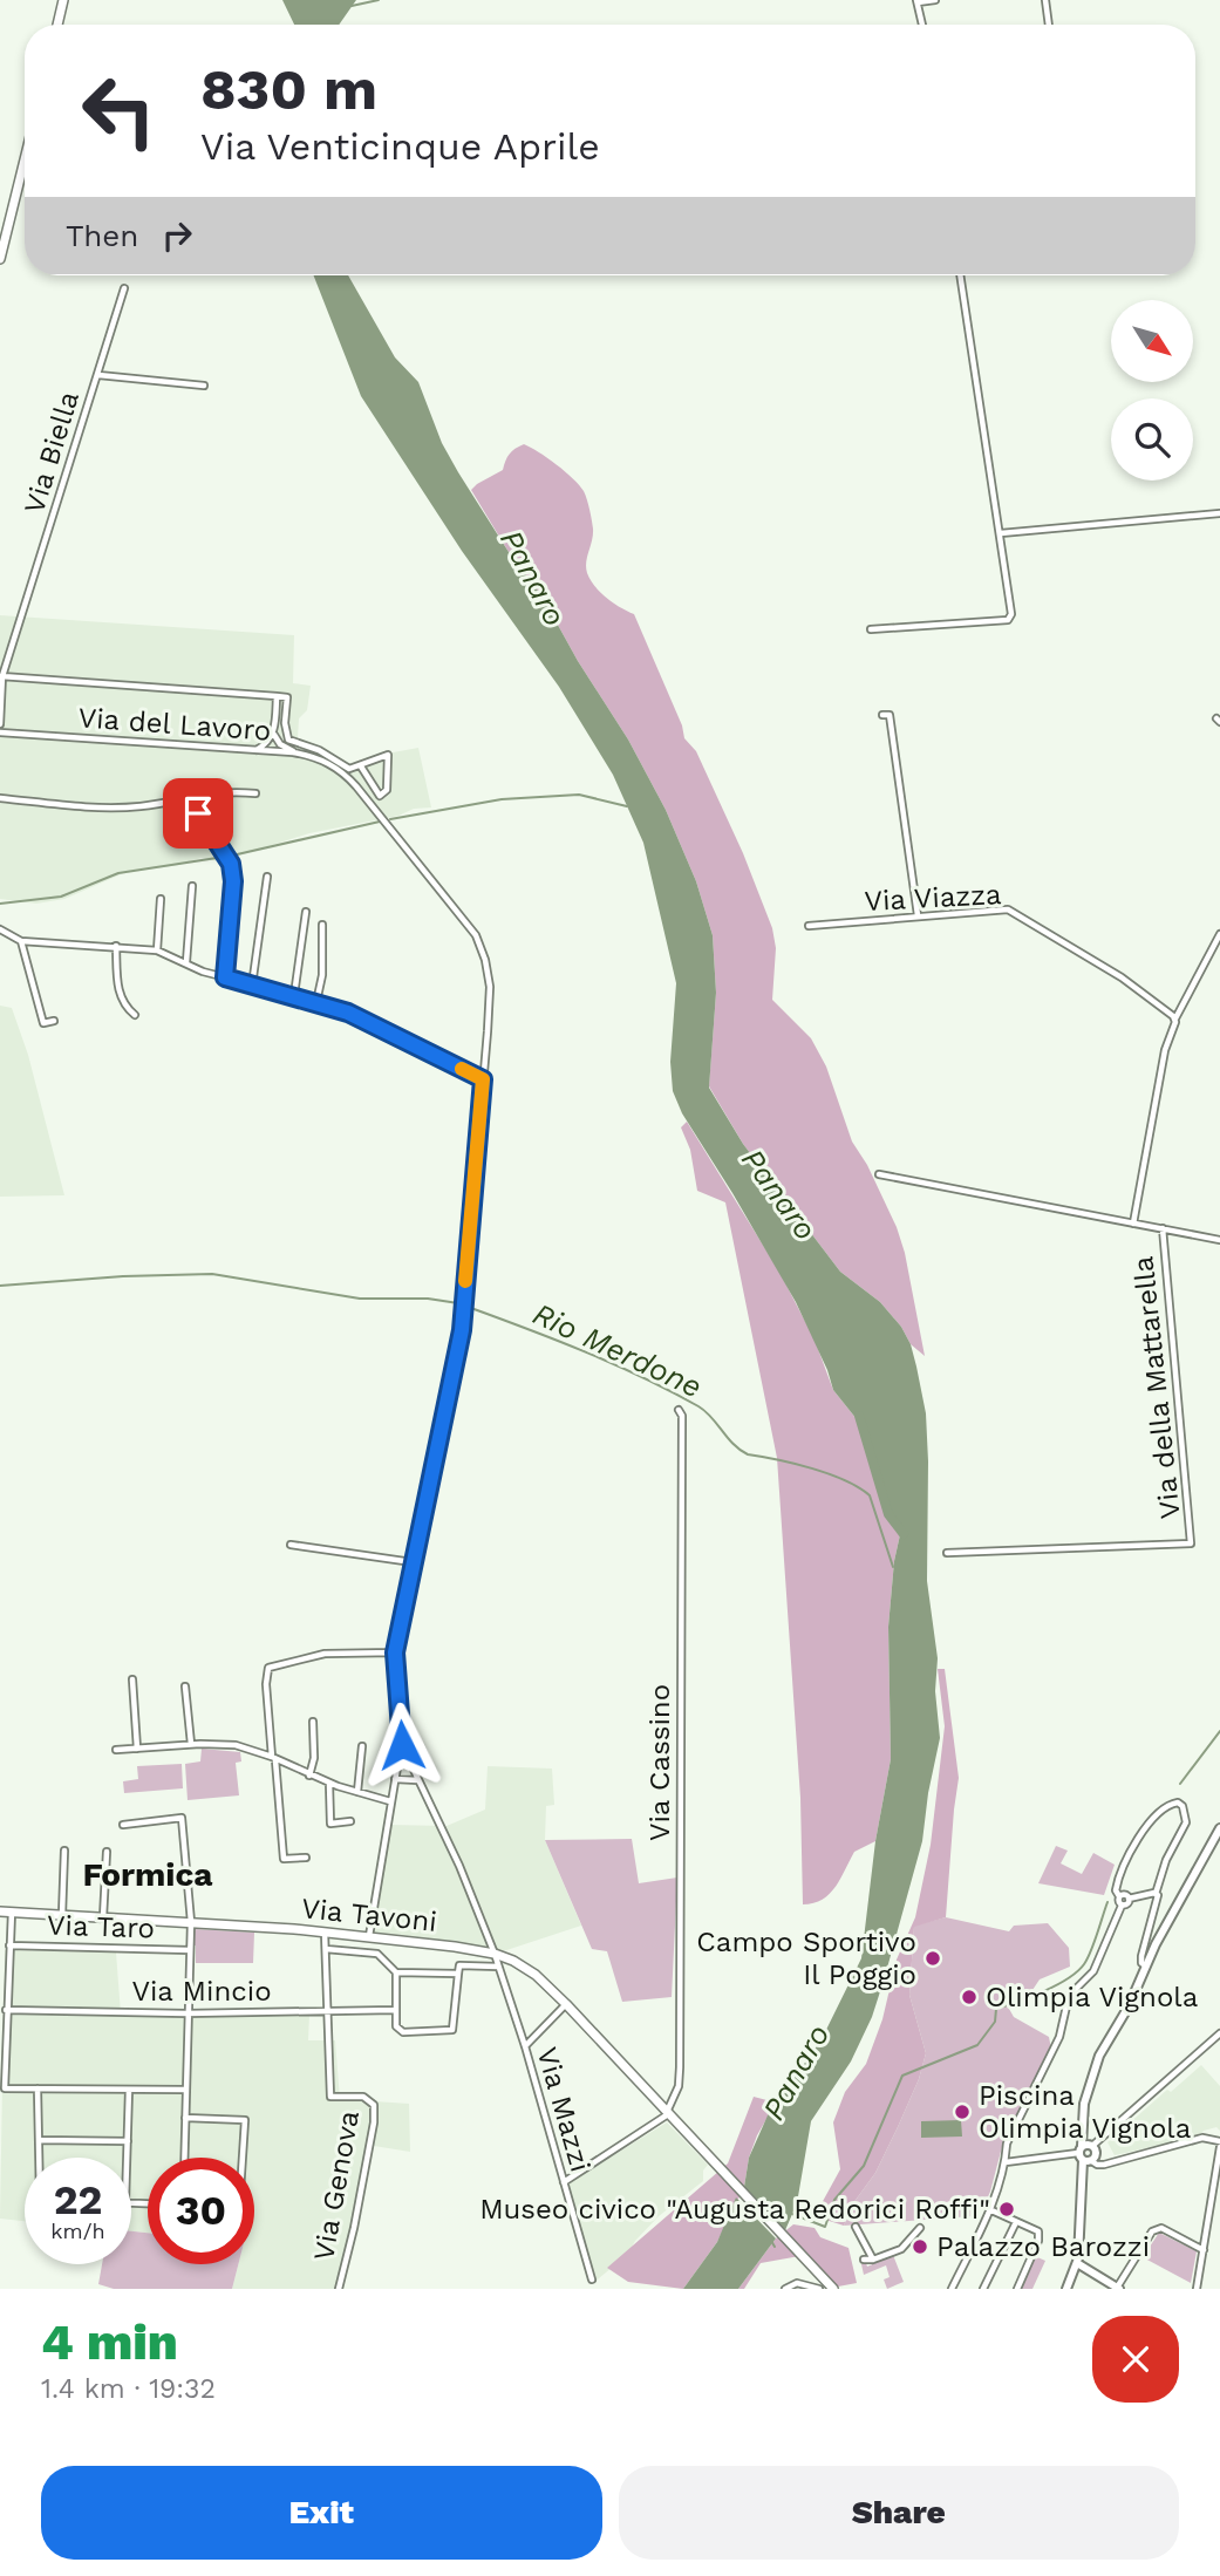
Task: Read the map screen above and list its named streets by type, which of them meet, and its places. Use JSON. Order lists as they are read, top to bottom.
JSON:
{
  "streets": {
    "main road": ["Via Tavoni"],
    "street": [
      "Via Biella",
      "Via del Lavoro",
      "Via Viazza",
      "Via della Mattarella",
      "Via Cassino",
      "Via Taro",
      "Via Mincio",
      "Via Mazzi",
      "Via Genova"
    ]
  },
  "crossings": [
    ["Via Cassino", "Via Tavoni"],
    ["Via Tavoni", "Via Mazzi"],
    ["Via Tavoni", "Via Genova"],
    ["Via Mincio", "Via Genova"]
  ],
  "districts": ["Formica"],
  "water": ["Panaro", "Rio Merdone"],
  "places": [
    "Campo Sportivo Il Poggio",
    "Olimpia Vignola",
    "Piscina Olimpia Vignola",
    "Museo civico \"Augusta Redorici Roffi\"",
    "Palazzo Barozzi"
  ],
  "north": "bottom right",
  "page": {
    "turn": ["830 m", "Via Venticinque Aprile"],
    "then": "Then",
    "speed": "22 km/h",
    "limit": "30",
    "heading": ["4 min", "1.4 km · 19:32"],
    "buttons": ["Exit", "Share"]
  }
}
